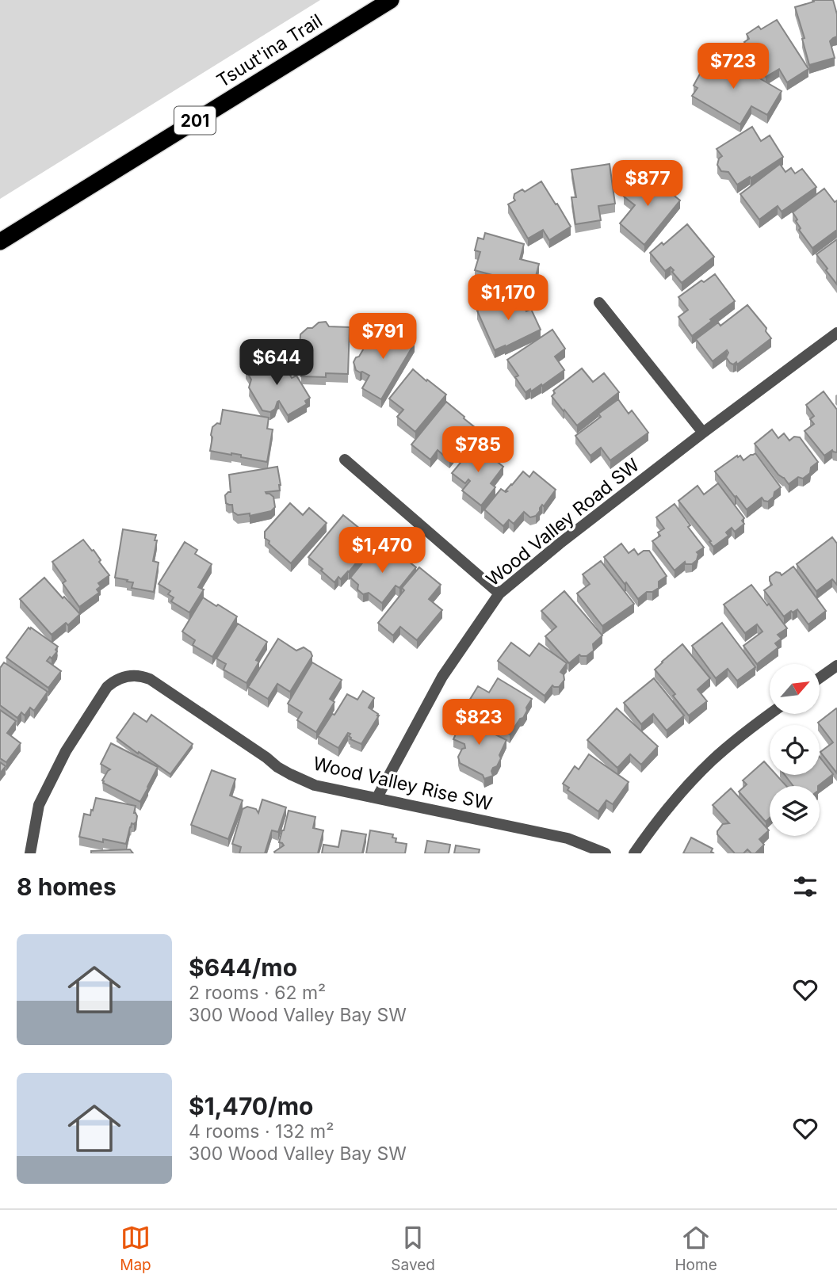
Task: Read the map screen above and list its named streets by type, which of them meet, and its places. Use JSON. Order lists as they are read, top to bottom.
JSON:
{
  "streets": {
    "highway": ["Tsuut'ina Trail", "201"],
    "street": ["Wood Valley Road SW", "Wood Valley Rise SW"]
  },
  "crossings": [
    ["Wood Valley Road SW", "Wood Valley Rise SW"]
  ],
  "north": "top right",
  "page": {
    "price": [
      "$723",
      "$877",
      "$1,170",
      "$791",
      "$644",
      "$785",
      "$1,470",
      "$823"
    ],
    "heading": "8 homes",
    "list": [
      {
        "name": "$644/mo",
        "note": "2 rooms · 62 m² · 300 Wood Valley Bay SW"
      },
      {
        "name": "$1,470/mo",
        "note": "4 rooms · 132 m² · 300 Wood Valley Bay SW"
      }
    ],
    "tabs": ["Map", "Saved", "Home"]
  }
}
